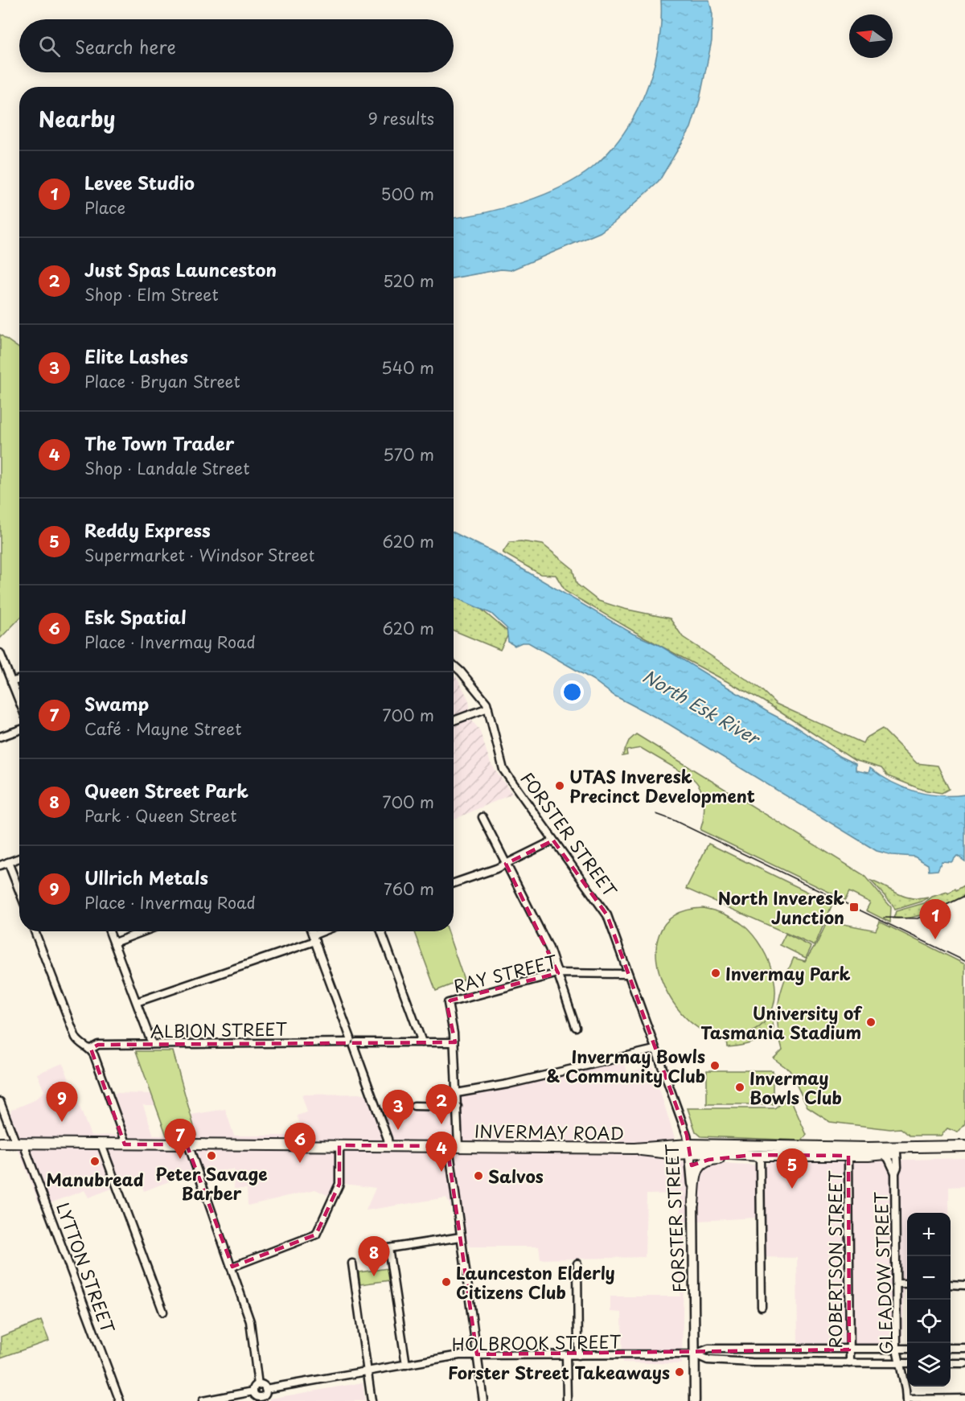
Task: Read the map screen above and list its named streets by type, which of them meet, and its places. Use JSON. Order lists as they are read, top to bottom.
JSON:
{
  "streets": {
    "main road": ["INVERMAY ROAD"],
    "street": [
      "FORSTER STREET",
      "RAY STREET",
      "ALBION STREET",
      "ROBERTSON STREET",
      "LYTTON STREET",
      "GLEADOW STREET",
      "HOLBROOK STREET"
    ]
  },
  "crossings": [
    ["FORSTER STREET", "RAY STREET"],
    ["FORSTER STREET", "INVERMAY ROAD"],
    ["FORSTER STREET", "HOLBROOK STREET"],
    ["RAY STREET", "ALBION STREET"],
    ["INVERMAY ROAD", "ROBERTSON STREET"],
    ["INVERMAY ROAD", "LYTTON STREET"],
    ["INVERMAY ROAD", "GLEADOW STREET"],
    ["ROBERTSON STREET", "HOLBROOK STREET"],
    ["GLEADOW STREET", "HOLBROOK STREET"]
  ],
  "water": ["North Esk River"],
  "places": {
    "other": [
      "UTAS Inveresk Precinct Development",
      "Invermay Park",
      "University of Tasmania Stadium",
      "Invermay Bowls & Community Club",
      "Invermay Bowls Club",
      "Peter Savage Barber",
      "Manubread",
      "Salvos",
      "Launceston Elderly Citizens Club",
      "Forster Street Takeaways"
    ],
    "transit": ["North Inveresk Junction"]
  },
  "north": "left",
  "page": {
    "search": "Search here",
    "heading": ["Nearby", "9 results"],
    "list": [
      {
        "mark": "1",
        "name": "Levee Studio",
        "note": "Place",
        "value": "500 m"
      },
      {
        "mark": "2",
        "name": "Just Spas Launceston",
        "note": "Shop · Elm Street",
        "value": "520 m"
      },
      {
        "mark": "3",
        "name": "Elite Lashes",
        "note": "Place · Bryan Street",
        "value": "540 m"
      },
      {
        "mark": "4",
        "name": "The Town Trader",
        "note": "Shop · Landale Street",
        "value": "570 m"
      },
      {
        "mark": "5",
        "name": "Reddy Express",
        "note": "Supermarket · Windsor Street",
        "value": "620 m"
      },
      {
        "mark": "6",
        "name": "Esk Spatial",
        "note": "Place · Invermay Road",
        "value": "620 m"
      },
      {
        "mark": "7",
        "name": "Swamp",
        "note": "Café · Mayne Street",
        "value": "700 m"
      },
      {
        "mark": "8",
        "name": "Queen Street Park",
        "note": "Park · Queen Street",
        "value": "700 m"
      },
      {
        "mark": "9",
        "name": "Ullrich Metals",
        "note": "Place · Invermay Road",
        "value": "760 m"
      }
    ],
    "pins": [
      "1",
      "9",
      "2",
      "3",
      "7",
      "6",
      "4",
      "5",
      "8"
    ],
    "map_buttons": ["+", "−"]
  }
}
